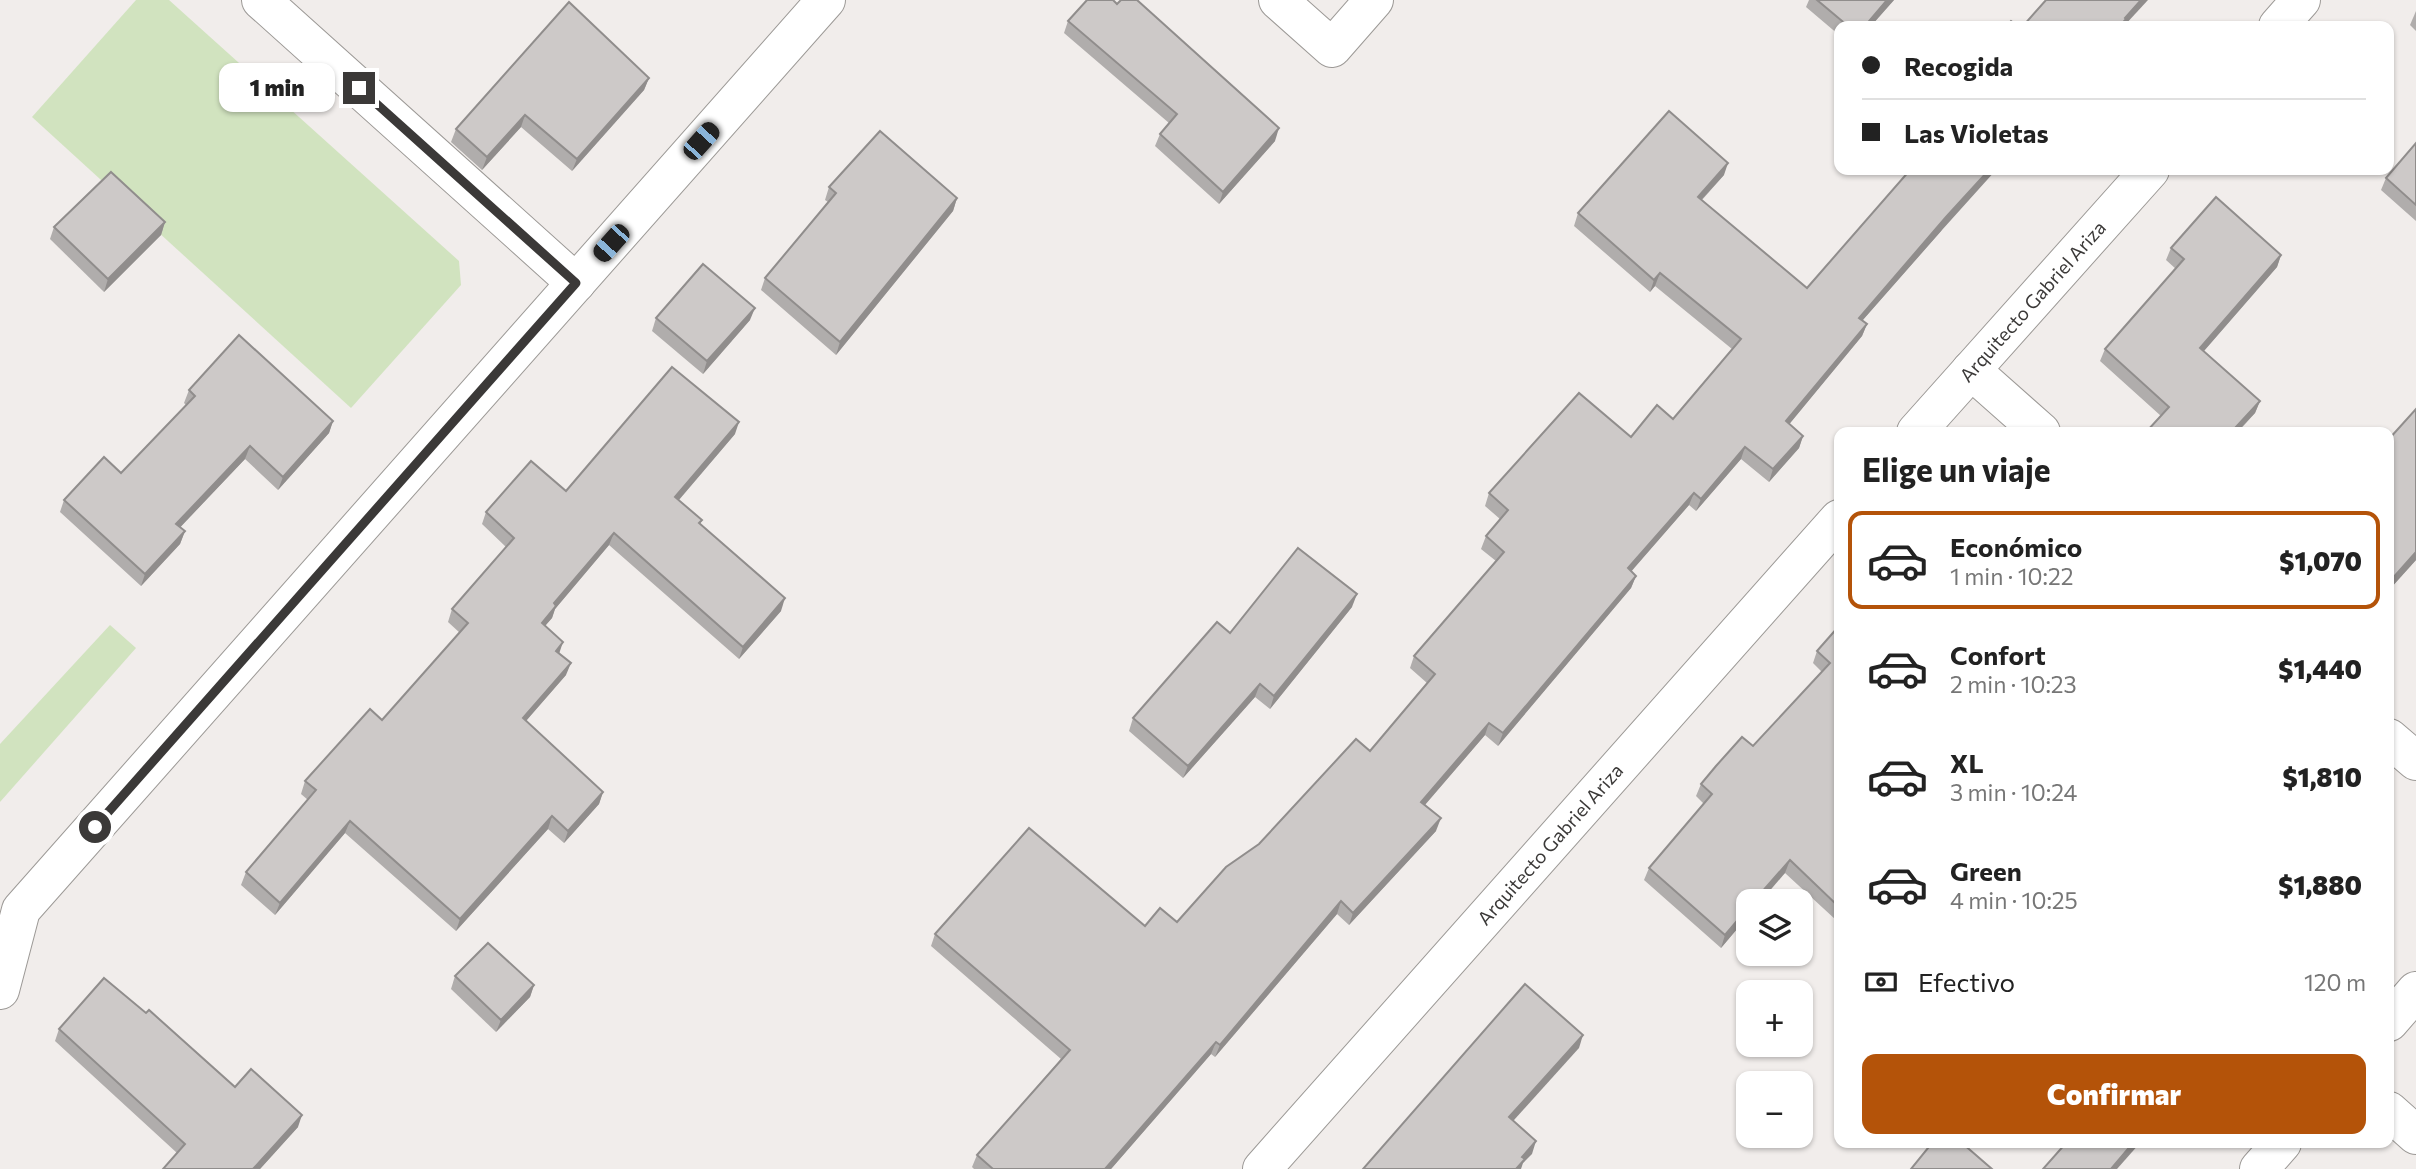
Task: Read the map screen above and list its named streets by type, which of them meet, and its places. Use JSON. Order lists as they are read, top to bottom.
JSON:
{
  "streets": {
    "street": ["Arquitecto Gabriel Ariza"]
  },
  "page": {
    "banner": ["Recogida", "Las Violetas"],
    "bubble": "1 min",
    "heading": "Elige un viaje",
    "list": [
      {
        "name": "Económico",
        "note": "1 min · 10:22",
        "value": "$1,070"
      },
      {
        "name": "Confort",
        "note": "2 min · 10:23",
        "value": "$1,440"
      },
      {
        "name": "XL",
        "note": "3 min · 10:24",
        "value": "$1,810"
      },
      {
        "name": "Green",
        "note": "4 min · 10:25",
        "value": "$1,880"
      }
    ],
    "map_buttons": ["+", "−"],
    "pay": ["Efectivo", "120 m"],
    "buttons": "Confirmar"
  }
}
